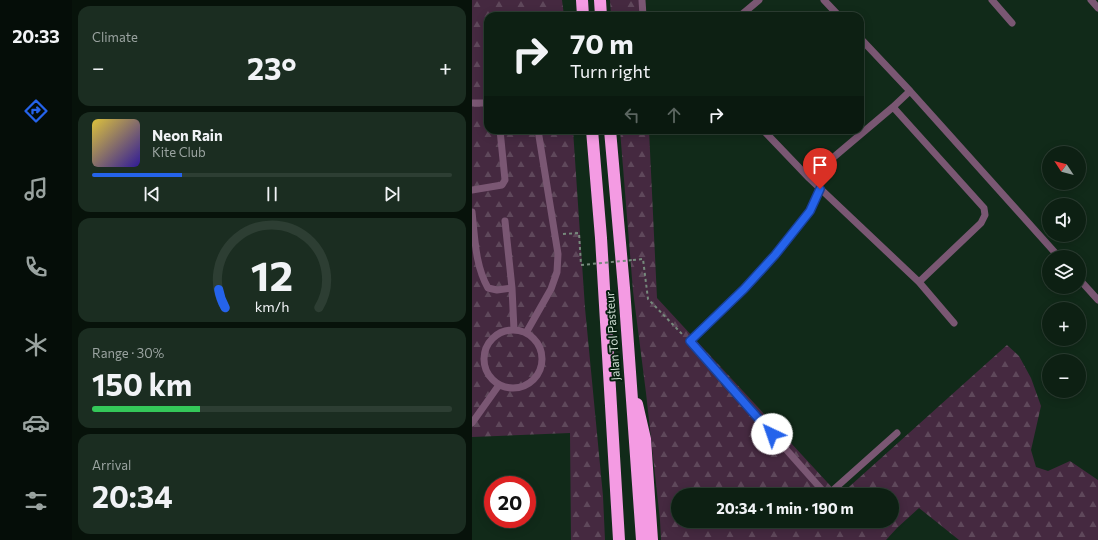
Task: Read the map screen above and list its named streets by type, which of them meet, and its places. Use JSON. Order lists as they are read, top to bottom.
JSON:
{
  "streets": {
    "highway": ["Jalan Tol Pasteur"]
  },
  "north": "top left",
  "page": {
    "tabs": "20:33",
    "tile": [
      "Climate",
      ["Range · 30%", "150 km"],
      ["Arrival", "20:34"]
    ],
    "turn": ["70 m", "Turn right"],
    "heat": ["−", "23°", "+"],
    "song": ["Neon Rain", "Kite Club"],
    "map_buttons": ["+", "−"],
    "limit": "20",
    "trip": "20:34 · 1 min · 190 m",
    "gauge": ["12", "km/h"]
  }
}
